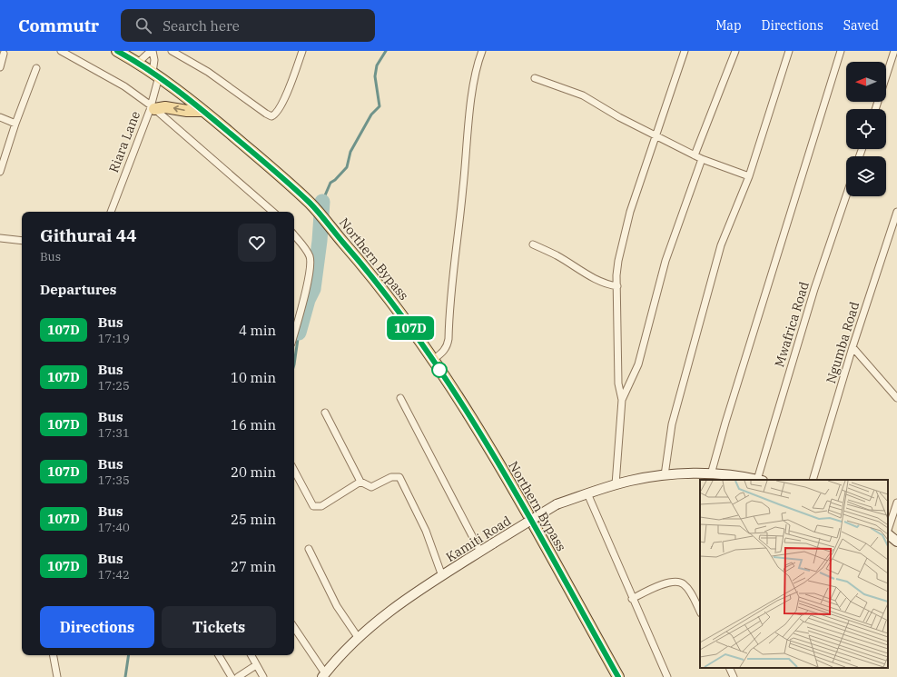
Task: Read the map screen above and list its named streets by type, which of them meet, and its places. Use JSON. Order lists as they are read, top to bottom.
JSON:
{
  "streets": {
    "main road": ["Northern Bypass", "Kamiti Road"],
    "street": ["Riara Lane", "Mwafrica Road", "Ngumba Road"]
  },
  "crossings": [
    ["Riara Lane", "Northern Bypass"],
    ["Mwafrica Road", "Kamiti Road"]
  ],
  "lines": ["bus line 107D"],
  "north": "left",
  "page": {
    "header": "Commutr",
    "search": "Search here",
    "nav": ["Map", "Directions", "Saved"],
    "on_map": "107D",
    "heading": [
      ["Githurai 44", "Bus"],
      "Departures"
    ],
    "list": [
      {
        "mark": "107D",
        "name": "Bus",
        "note": "17:19",
        "value": "4 min"
      },
      {
        "mark": "107D",
        "name": "Bus",
        "note": "17:25",
        "value": "10 min"
      },
      {
        "mark": "107D",
        "name": "Bus",
        "note": "17:31",
        "value": "16 min"
      },
      {
        "mark": "107D",
        "name": "Bus",
        "note": "17:35",
        "value": "20 min"
      },
      {
        "mark": "107D",
        "name": "Bus",
        "note": "17:40",
        "value": "25 min"
      },
      {
        "mark": "107D",
        "name": "Bus",
        "note": "17:42",
        "value": "27 min"
      }
    ],
    "buttons": ["Directions", "Tickets"]
  }
}
